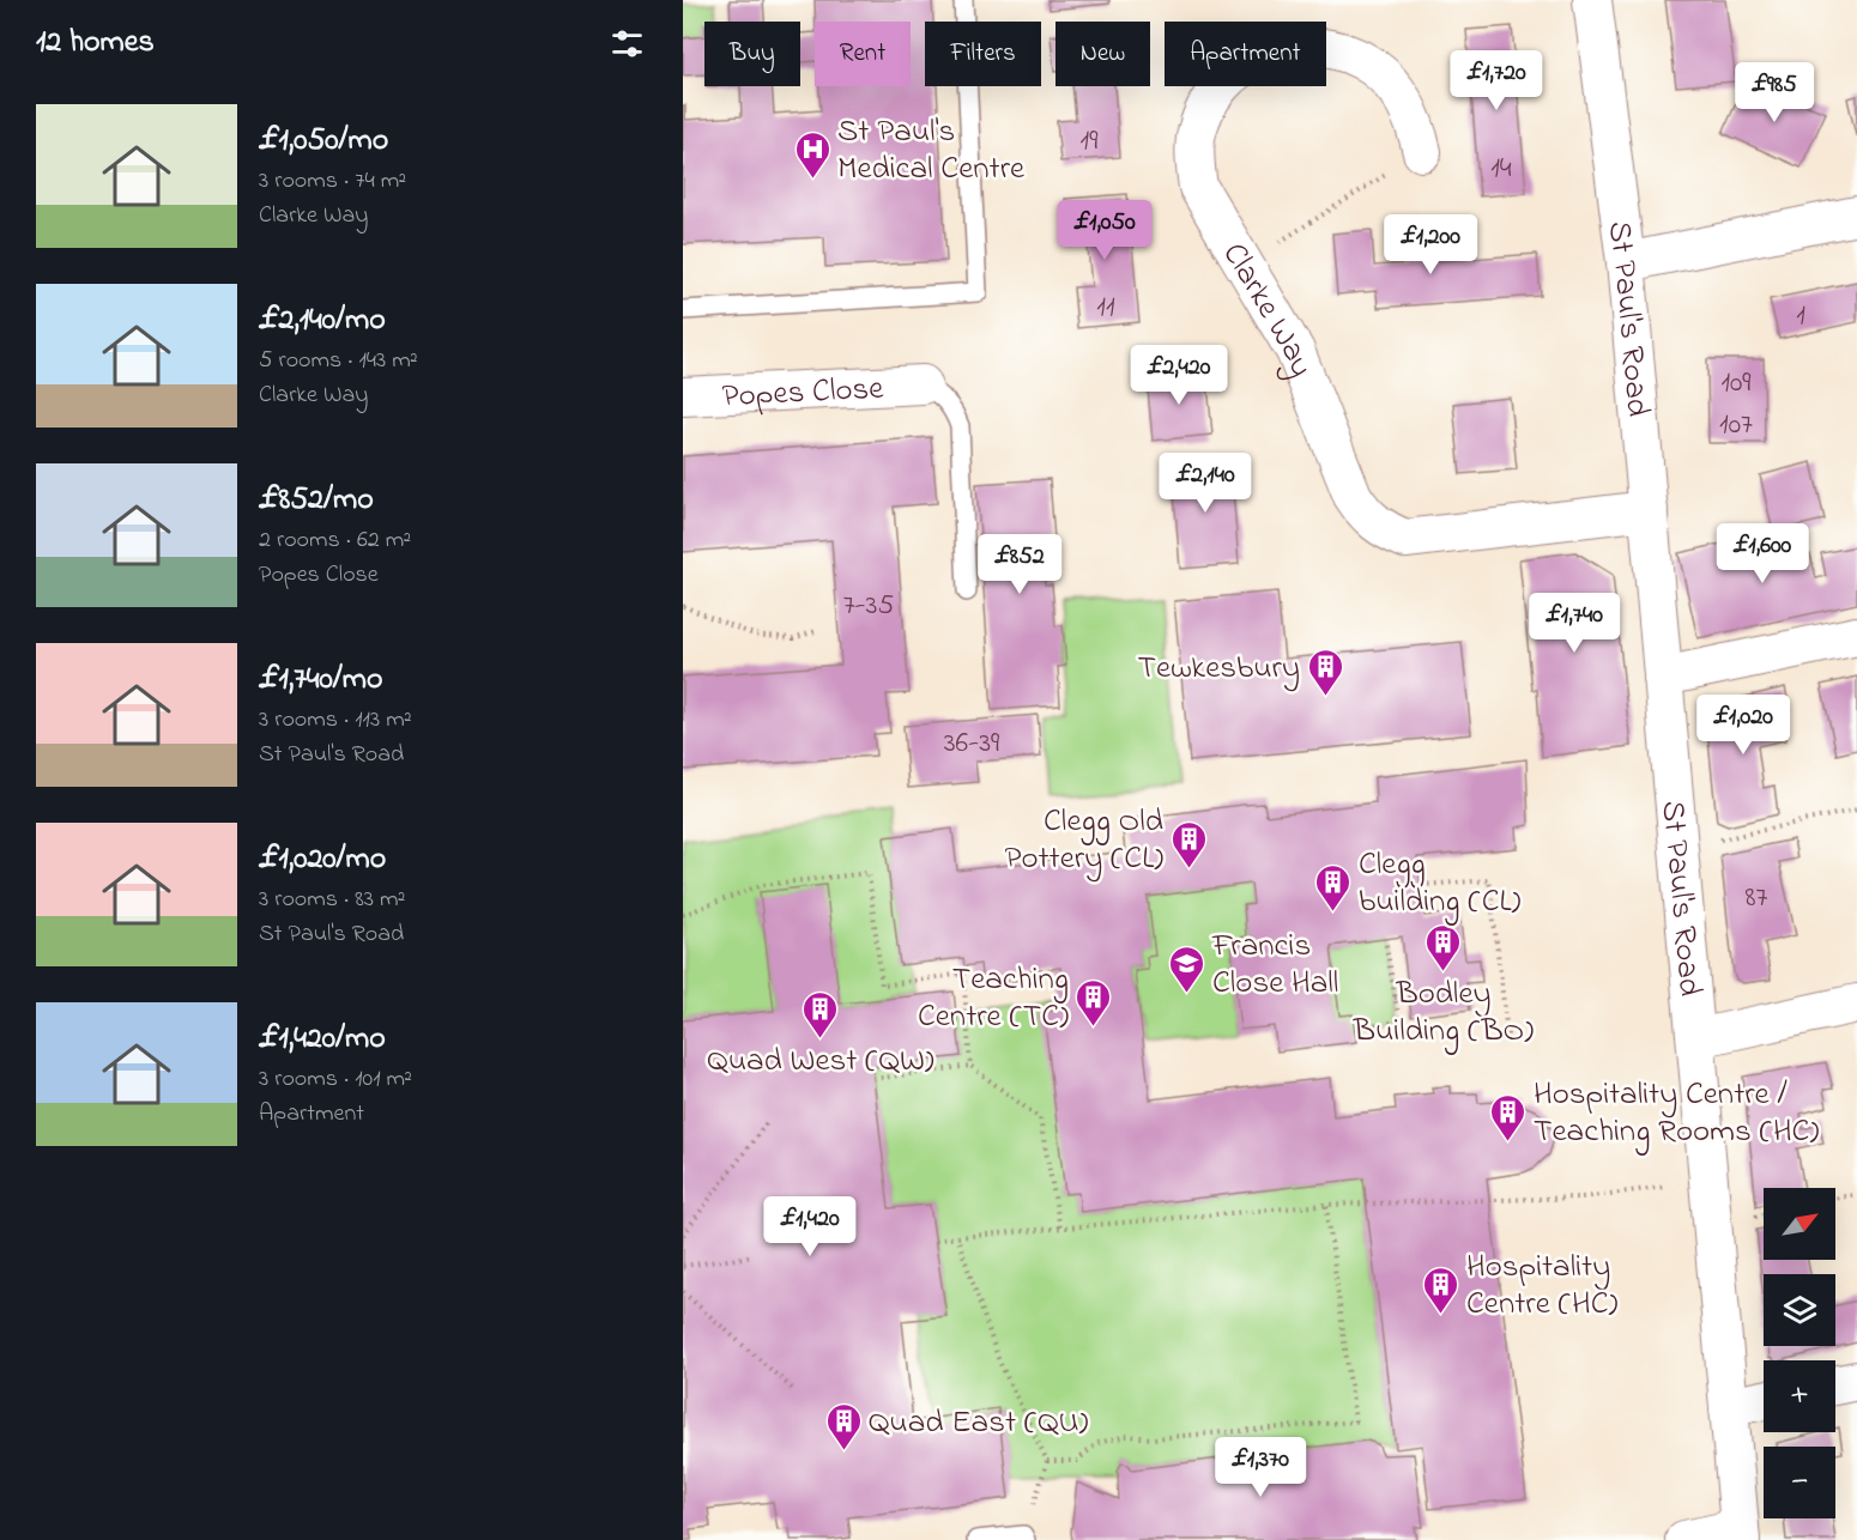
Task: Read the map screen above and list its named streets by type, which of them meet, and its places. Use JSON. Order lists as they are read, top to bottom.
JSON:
{
  "streets": {
    "street": ["Clarke Way", "St Paul's Road", "Popes Close"]
  },
  "crossings": [
    ["Clarke Way", "St Paul's Road"]
  ],
  "places": {
    "hospital": ["St Paul's Medical Centre"],
    "building": [
      "Tewkesbury",
      "Clegg Old Pottery (CL)",
      "Clegg building (CL)",
      "Bodley Building (BO)",
      "Teaching Centre (TC)",
      "Quad West (QW)",
      "Hospitality Centre / Teaching Rooms (HC)",
      "Hospitality Centre (HC)",
      "Quad East (QU)"
    ],
    "school or university": ["Francis Close Hall"]
  },
  "house_numbers": [
    "19",
    "14",
    "11",
    "1",
    "109",
    "107",
    "7-35",
    "36-39",
    "87"
  ],
  "north": "top right",
  "page": {
    "heading": "12 homes",
    "chip": [
      "Buy",
      "Rent",
      "Filters",
      "New",
      "Apartment"
    ],
    "price": [
      "£1,720",
      "£985",
      "£1,050",
      "£1,200",
      "£2,420",
      "£2,140",
      "£1,600",
      "£852",
      "£1,740",
      "£1,020",
      "£1,420",
      "£1,370"
    ],
    "list": [
      {
        "name": "£1,050/mo",
        "note": "3 rooms · 74 m² · Clarke Way"
      },
      {
        "name": "£2,140/mo",
        "note": "5 rooms · 143 m² · Clarke Way"
      },
      {
        "name": "£852/mo",
        "note": "2 rooms · 62 m² · Popes Close"
      },
      {
        "name": "£1,740/mo",
        "note": "3 rooms · 113 m² · St Paul's Road"
      },
      {
        "name": "£1,020/mo",
        "note": "3 rooms · 83 m² · St Paul's Road"
      },
      {
        "name": "£1,420/mo",
        "note": "3 rooms · 101 m² · Apartment"
      }
    ],
    "map_buttons": ["+", "−"]
  }
}
